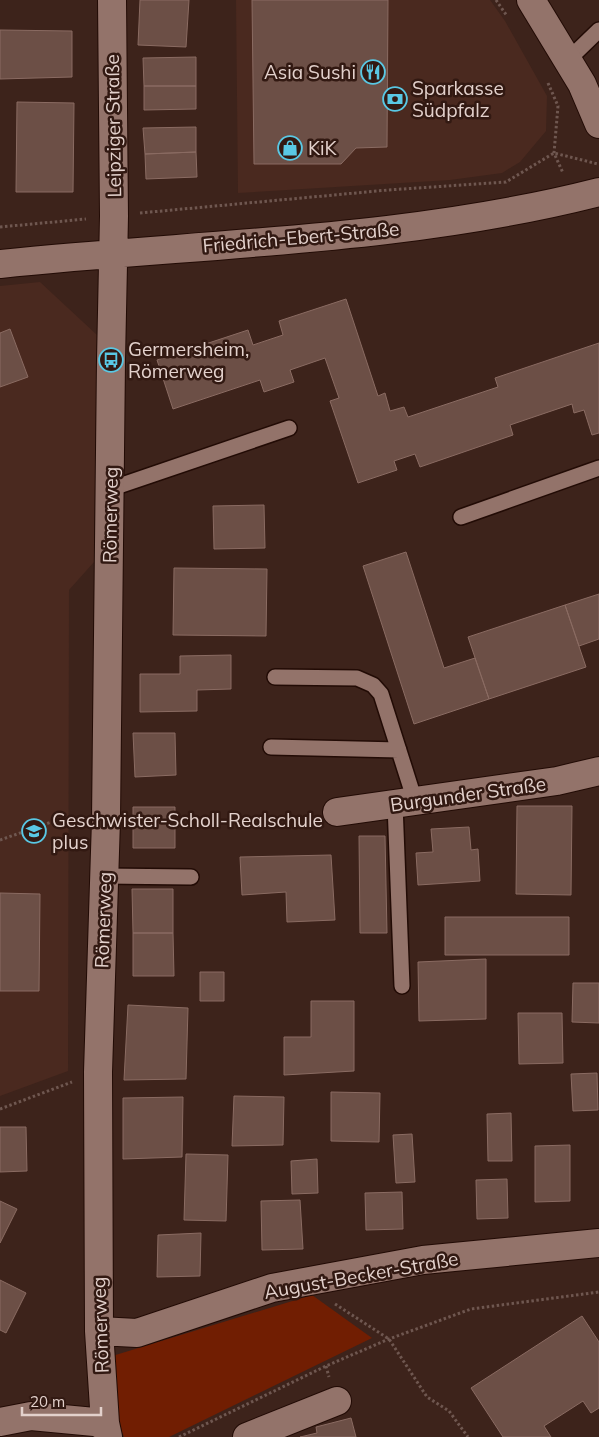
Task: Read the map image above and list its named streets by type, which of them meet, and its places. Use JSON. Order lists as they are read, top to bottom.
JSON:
{
  "streets": {
    "street": [
      "Leipziger Straße",
      "Friedrich-Ebert-Straße",
      "Römerweg",
      "Burgunder Straße",
      "August-Becker-Straße"
    ]
  },
  "crossings": [
    ["Leipziger Straße", "Friedrich-Ebert-Straße"],
    ["Leipziger Straße", "Römerweg"],
    ["Friedrich-Ebert-Straße", "Römerweg"],
    ["Römerweg", "August-Becker-Straße"]
  ],
  "places": {
    "restaurant": ["Asia Sushi"],
    "bank": ["Sparkasse Südpfalz"],
    "shop": ["KiK"],
    "bus stop": ["Germersheim, Römerweg"],
    "school or university": ["Geschwister-Scholl-Realschule plus"]
  },
  "scale_bar": "20 m"
}
